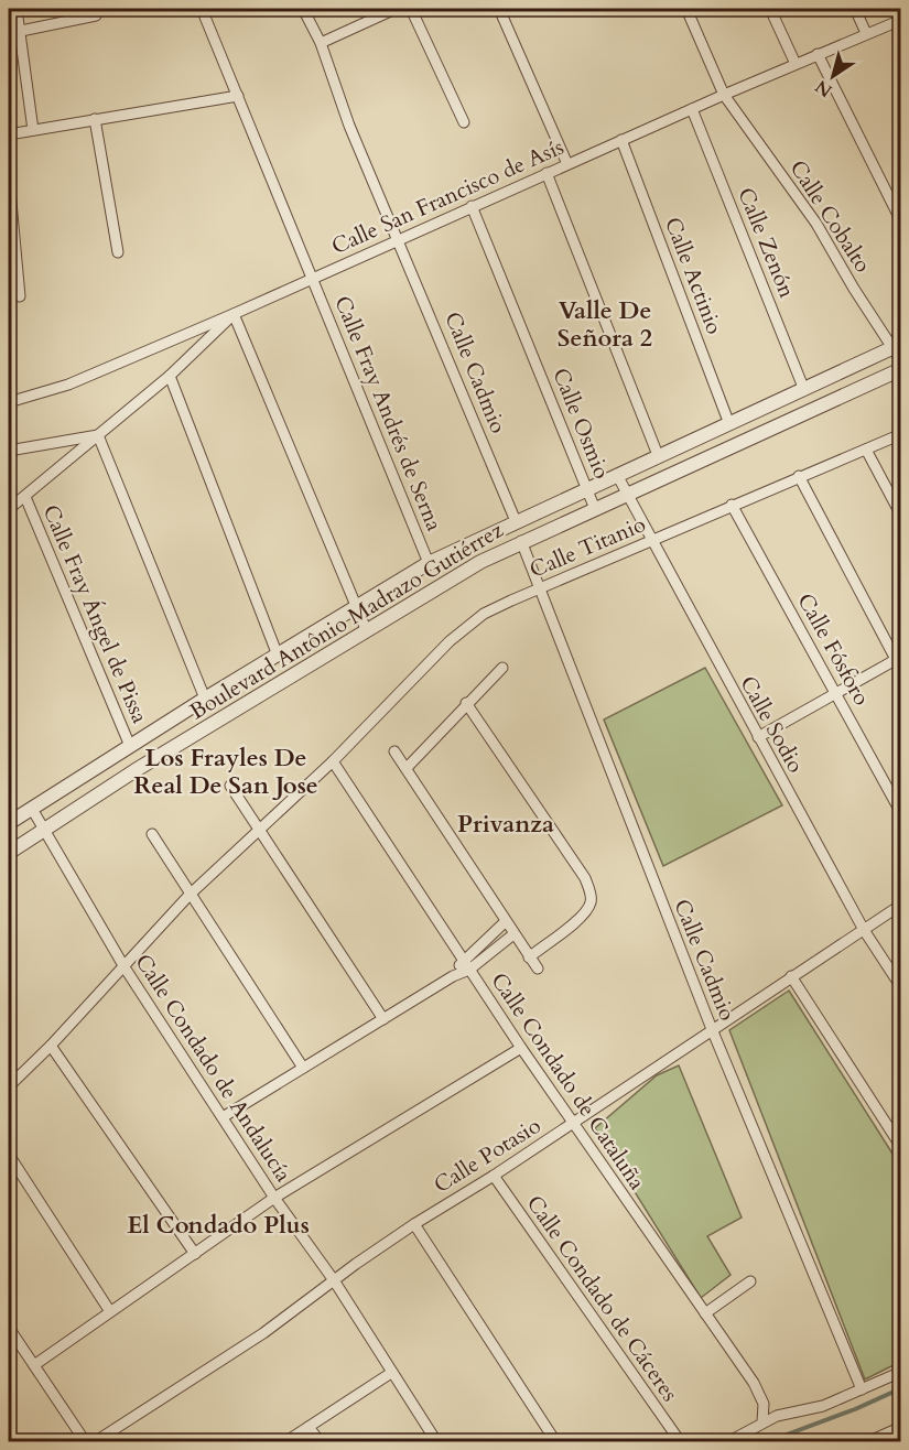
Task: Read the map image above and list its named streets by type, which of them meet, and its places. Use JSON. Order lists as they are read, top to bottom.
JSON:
{
  "streets": {
    "street": [
      "Calle San Francisco de Asís",
      "Calle Cobalto",
      "Calle Zenón",
      "Calle Actinio",
      "Calle Cadmio",
      "Calle Fray Andrés de Serna",
      "Calle Osmio",
      "Calle Titanio",
      "Calle Fray Ángel de Pissa",
      "Boulevard Antônio Madrazo Gutiérrez",
      "Calle Fósforo",
      "Calle Sodio",
      "Calle Condado de Andalucía",
      "Calle Condado de Cataluña",
      "Calle Potasio",
      "Calle Condado de Cáceres"
    ]
  },
  "crossings": [
    ["Calle San Francisco de Asís", "Calle Cobalto"],
    ["Calle San Francisco de Asís", "Calle Zenón"],
    ["Calle San Francisco de Asís", "Calle Actinio"],
    ["Calle San Francisco de Asís", "Calle Cadmio"],
    ["Calle San Francisco de Asís", "Calle Fray Andrés de Serna"],
    ["Calle San Francisco de Asís", "Calle Osmio"],
    ["Calle Cobalto", "Boulevard Antônio Madrazo Gutiérrez"],
    ["Calle Zenón", "Boulevard Antônio Madrazo Gutiérrez"],
    ["Calle Actinio", "Boulevard Antônio Madrazo Gutiérrez"],
    ["Calle Cadmio", "Calle Titanio"],
    ["Calle Cadmio", "Boulevard Antônio Madrazo Gutiérrez"],
    ["Calle Cadmio", "Calle Potasio"],
    ["Calle Fray Andrés de Serna", "Boulevard Antônio Madrazo Gutiérrez"],
    ["Calle Osmio", "Boulevard Antônio Madrazo Gutiérrez"],
    ["Calle Titanio", "Calle Fósforo"],
    ["Calle Titanio", "Calle Sodio"],
    ["Calle Titanio", "Calle Condado de Andalucía"],
    ["Calle Titanio", "Calle Condado de Cataluña"],
    ["Calle Fray Ángel de Pissa", "Boulevard Antônio Madrazo Gutiérrez"],
    ["Boulevard Antônio Madrazo Gutiérrez", "Calle Sodio"],
    ["Boulevard Antônio Madrazo Gutiérrez", "Calle Condado de Andalucía"],
    ["Calle Sodio", "Calle Potasio"],
    ["Calle Condado de Andalucía", "Calle Potasio"],
    ["Calle Condado de Cataluña", "Calle Potasio"],
    ["Calle Potasio", "Calle Condado de Cáceres"]
  ],
  "districts": [
    "Valle De Señora 2",
    "Los Frayles De Real De San Jose",
    "Privanza",
    "El Condado Plus"
  ],
  "north": "bottom left"
}
